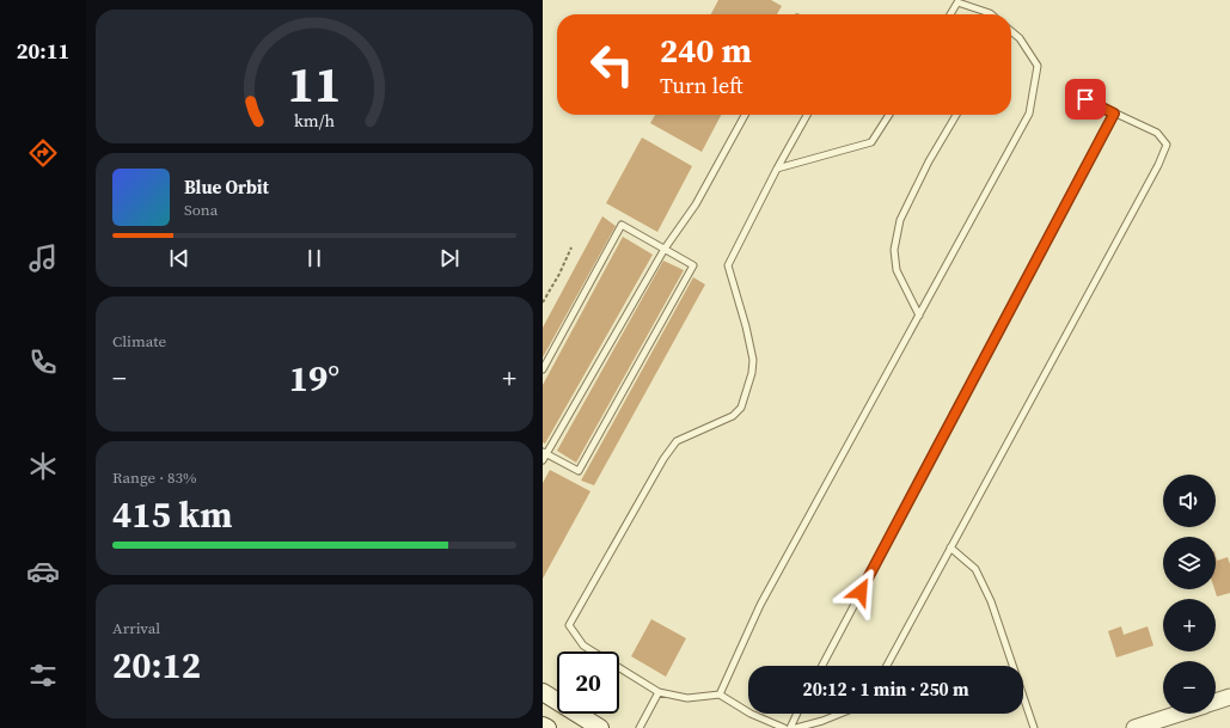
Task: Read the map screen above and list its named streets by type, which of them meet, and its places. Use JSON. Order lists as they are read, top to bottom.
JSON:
{
  "page": {
    "tabs": "20:11",
    "turn": ["240 m", "Turn left"],
    "song": ["Blue Orbit", "Sona"],
    "tile": [
      "Climate",
      ["Range · 83%", "415 km"],
      ["Arrival", "20:12"]
    ],
    "heat": ["−", "19°", "+"],
    "map_buttons": ["+", "−"],
    "limit": "20",
    "trip": "20:12 · 1 min · 250 m",
    "gauge": ["11", "km/h"]
  }
}
